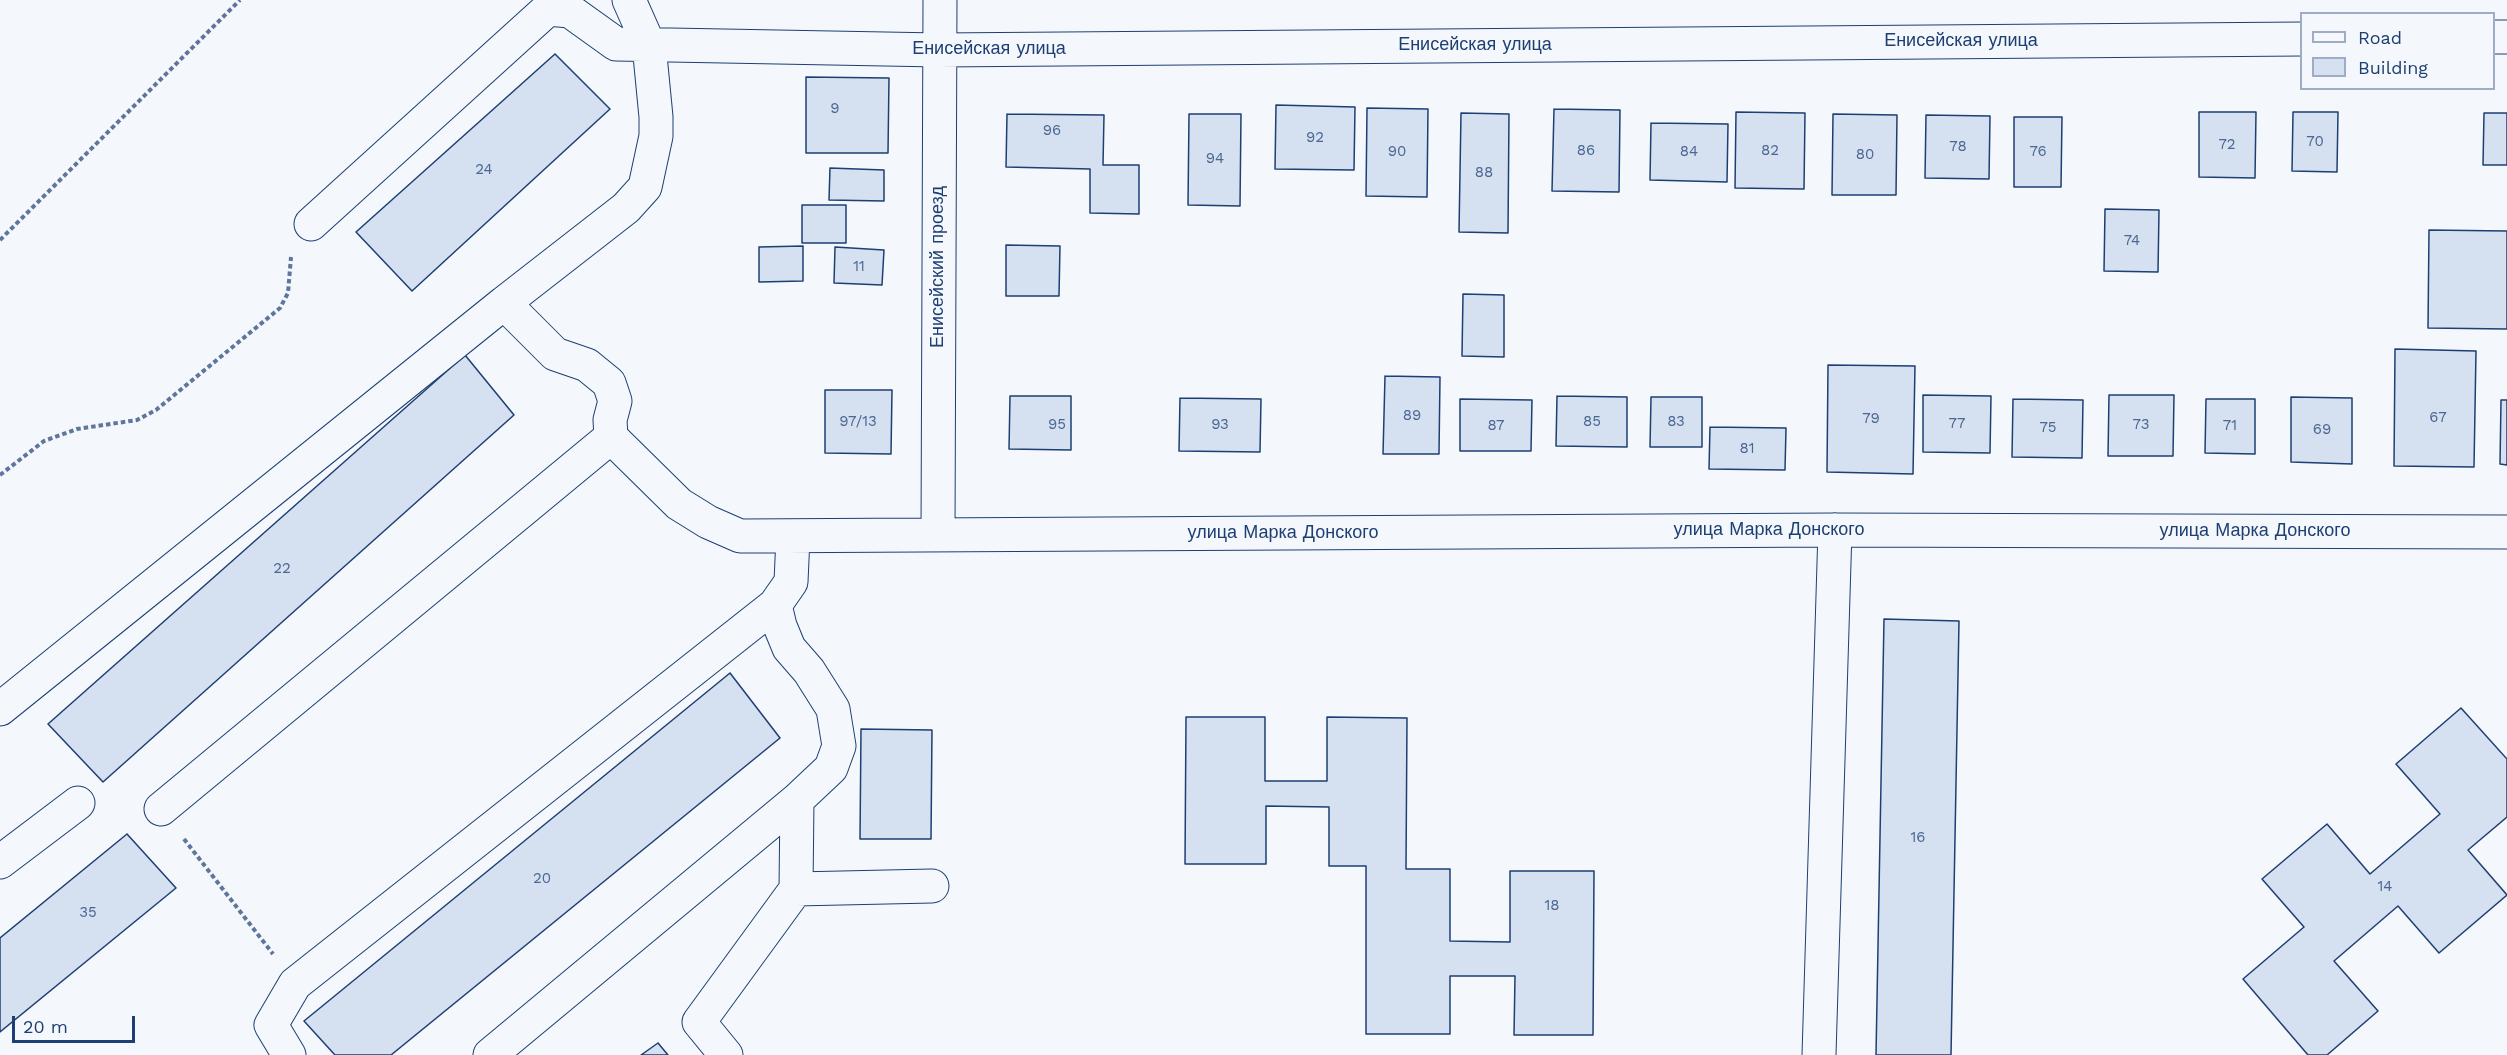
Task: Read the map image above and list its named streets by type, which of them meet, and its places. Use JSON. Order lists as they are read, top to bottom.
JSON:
{
  "streets": {
    "street": ["Енисейская улица", "Енисейский проезд", "улица Марка Донского"]
  },
  "crossings": [
    ["Енисейская улица", "Енисейский проезд"],
    ["Енисейский проезд", "улица Марка Донского"]
  ],
  "house_numbers": [
    "9",
    "96",
    "92",
    "70",
    "72",
    "78",
    "86",
    "82",
    "90",
    "84",
    "76",
    "80",
    "94",
    "24",
    "88",
    "74",
    "11",
    "89",
    "67",
    "79",
    "97/13",
    "85",
    "83",
    "77",
    "95",
    "93",
    "73",
    "87",
    "71",
    "75",
    "69",
    "81",
    "22",
    "16",
    "20",
    "14",
    "18",
    "35"
  ],
  "legend": ["Road", "Building"],
  "scale_bar": "20 m"
}
